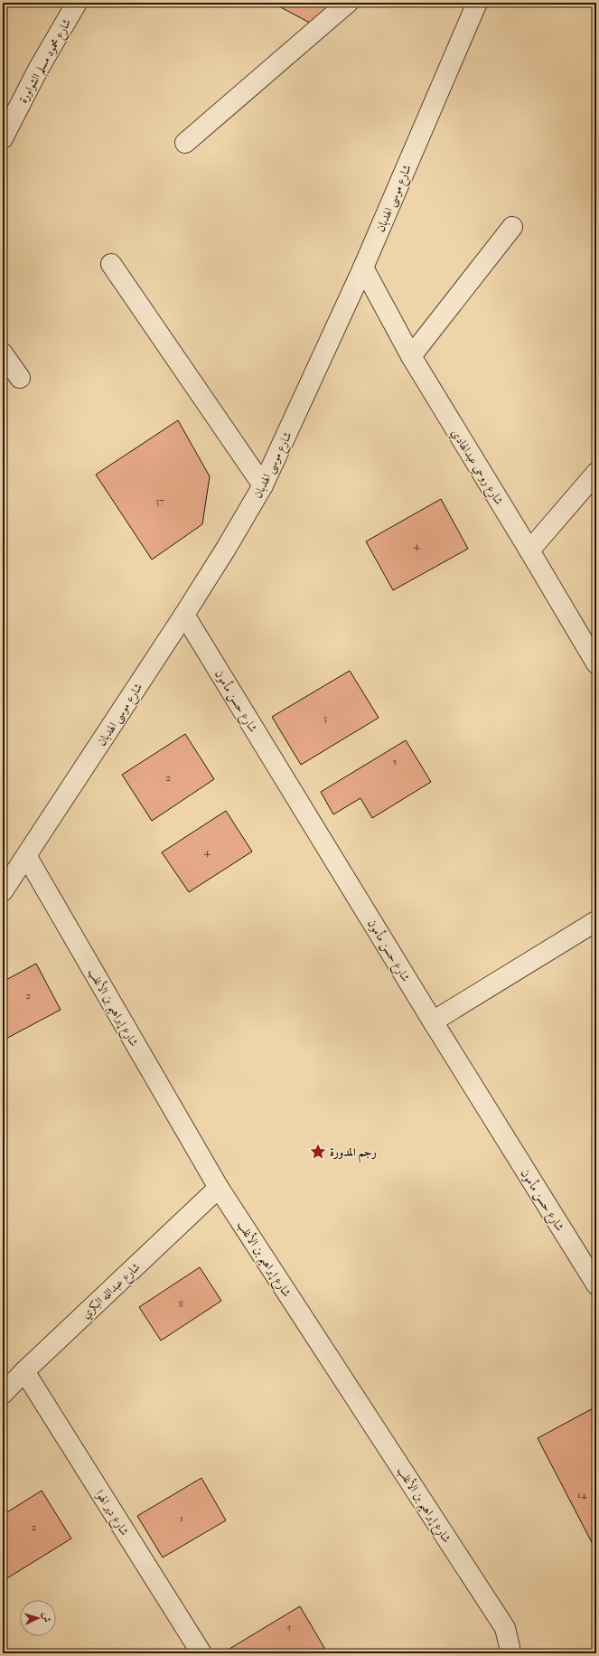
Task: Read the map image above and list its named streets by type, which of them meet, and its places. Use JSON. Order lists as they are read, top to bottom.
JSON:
{
  "streets": {
    "street": [
      "شارع محمود مسلم الشواورة",
      "شارع موسى الهدبان",
      "شارع روحي عبدالهادي",
      "شارع حسن مأمون",
      "شارع إبراهيم بن الأغلب",
      "شارع عبدالله البكري",
      "شارع دير الهوا"
    ]
  },
  "crossings": [
    ["شارع موسى الهدبان", "شارع روحي عبدالهادي"],
    ["شارع موسى الهدبان", "شارع حسن مأمون"],
    ["شارع موسى الهدبان", "شارع إبراهيم بن الأغلب"],
    ["شارع إبراهيم بن الأغلب", "شارع عبدالله البكري"],
    ["شارع عبدالله البكري", "شارع دير الهوا"]
  ],
  "places": {
    "place": ["رجم المدورة"]
  },
  "house_numbers": [
    "37",
    "4",
    "3",
    "5",
    "2",
    "4",
    "2",
    "8",
    "14",
    "1",
    "2",
    "5"
  ],
  "north": "right"
}
